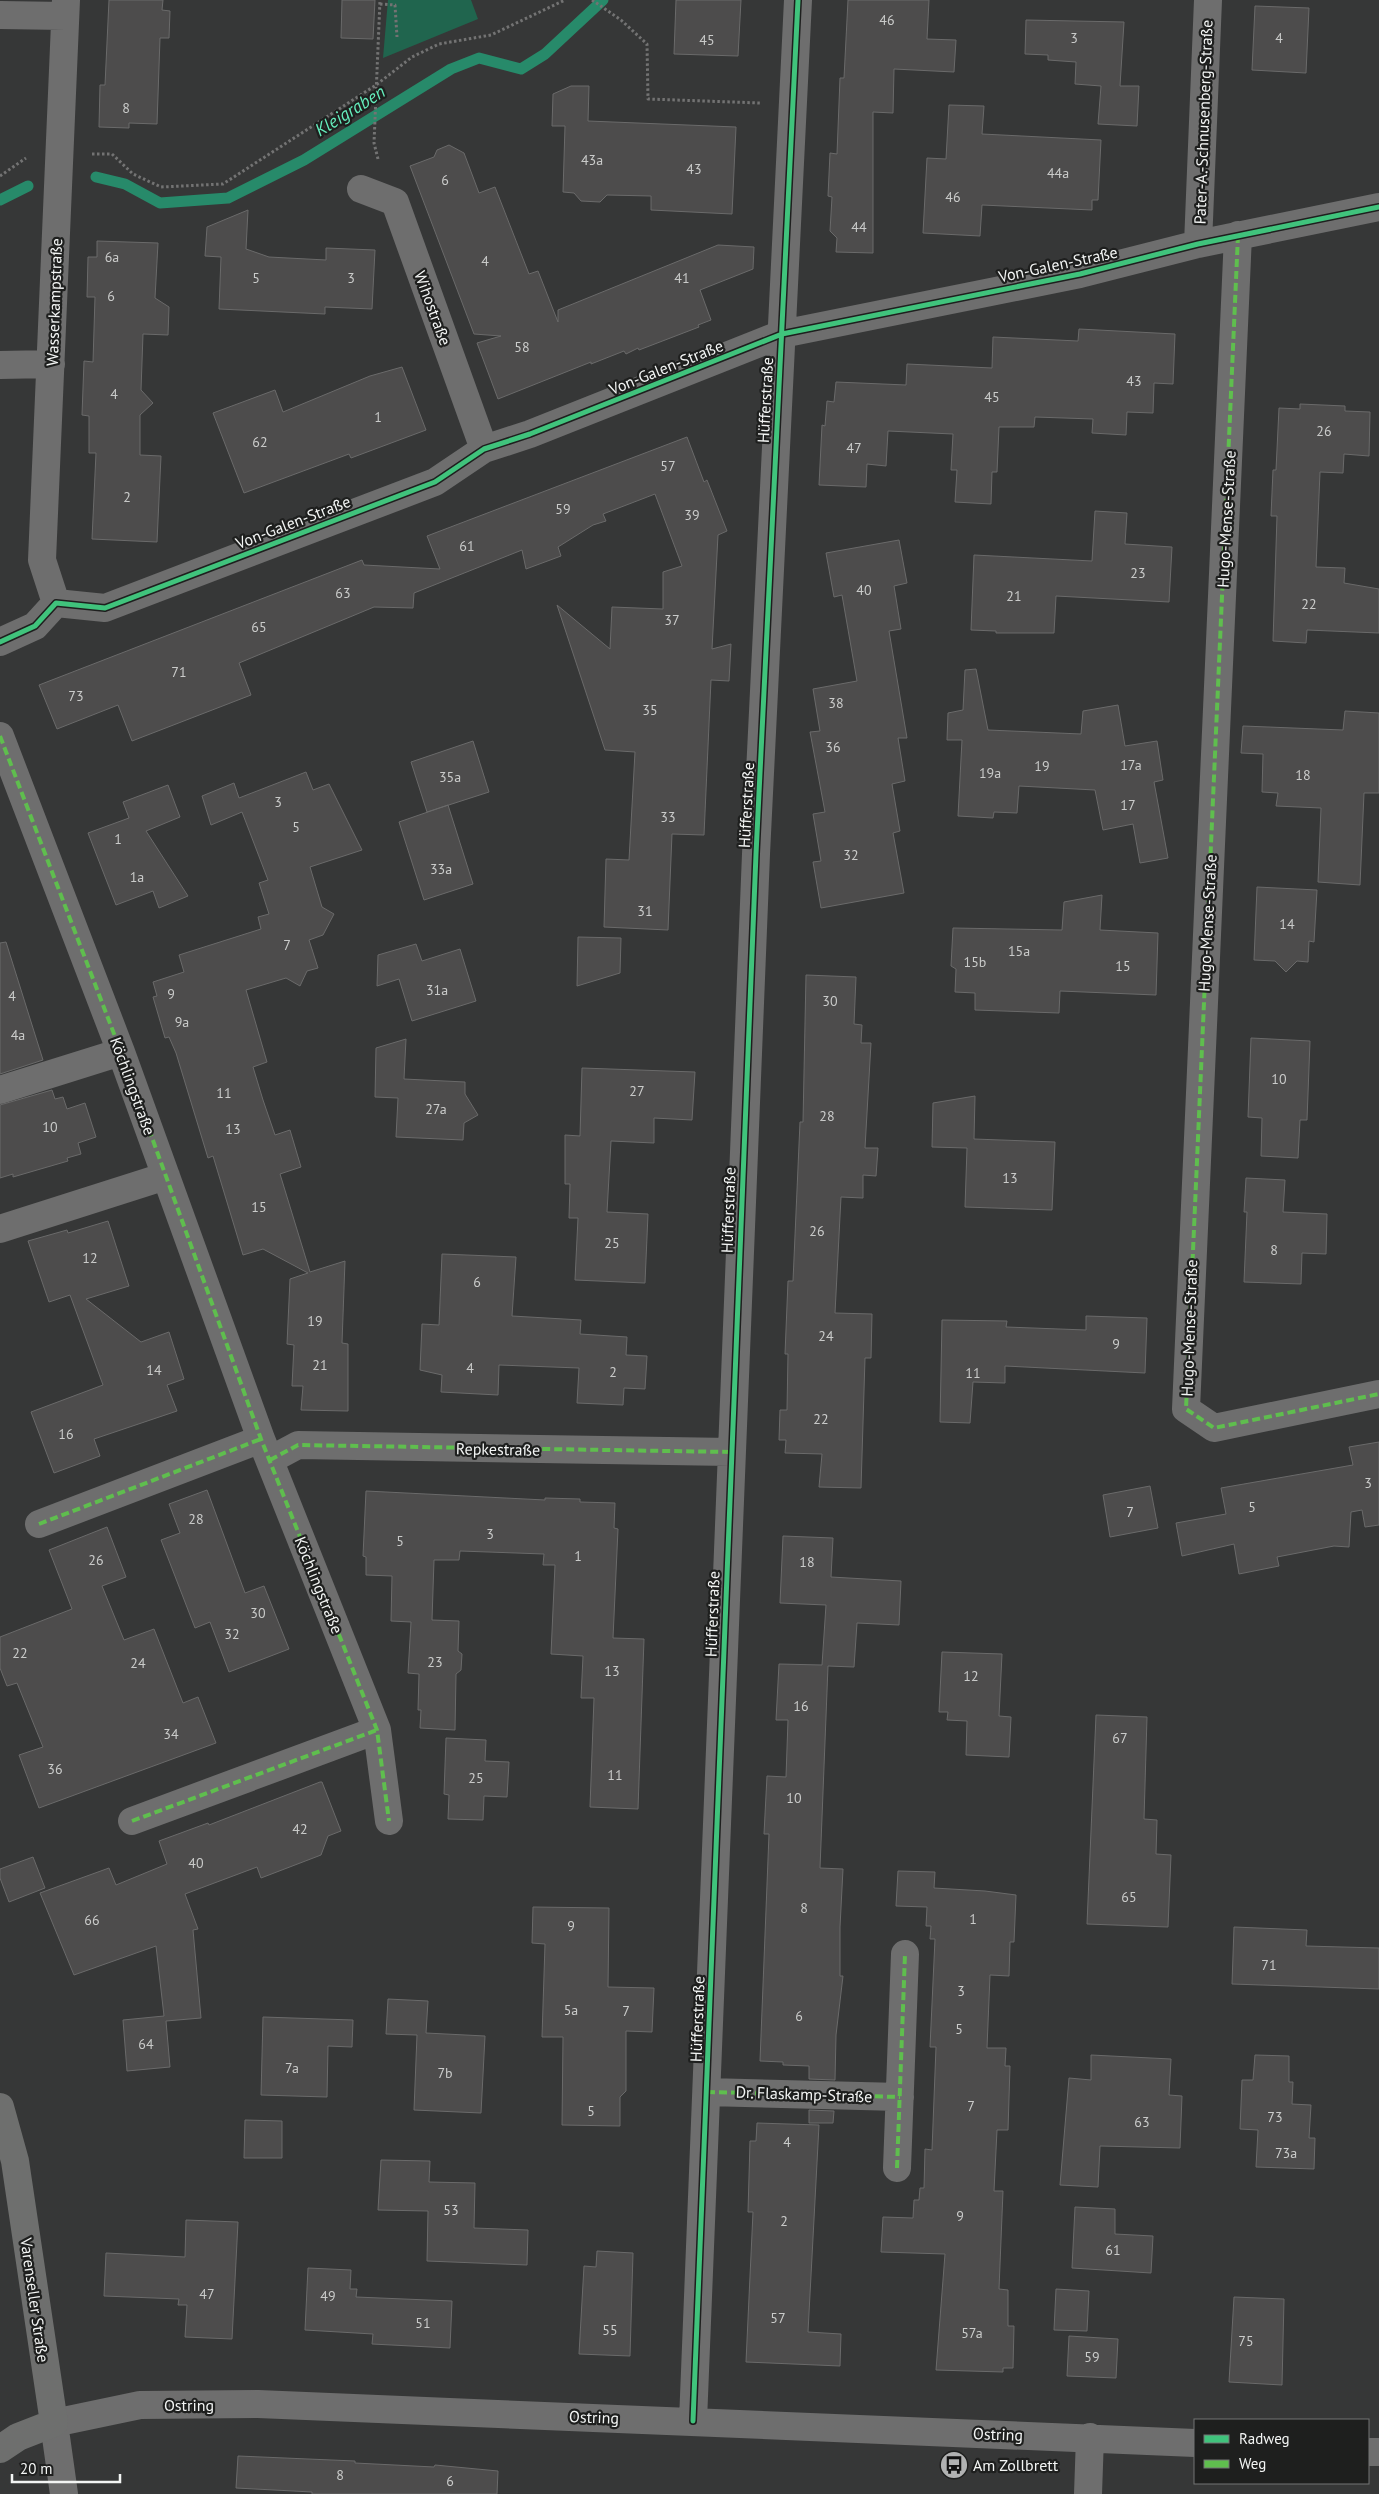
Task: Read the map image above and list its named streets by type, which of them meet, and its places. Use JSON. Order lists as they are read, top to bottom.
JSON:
{
  "streets": {
    "main road": ["Varenseller Straße", "Ostring"],
    "street": [
      "Pater-A.-Schnusenberg-Straße",
      "Von-Galen-Straße",
      "Wasserkampstraße",
      "Wihostraße",
      "Hüfferstraße",
      "Hugo-Mense-Straße",
      "Köchlingstraße",
      "Repkestraße",
      "Dr. Flaskamp-Straße"
    ]
  },
  "crossings": [
    ["Pater-A.-Schnusenberg-Straße", "Von-Galen-Straße"],
    ["Von-Galen-Straße", "Wasserkampstraße"],
    ["Von-Galen-Straße", "Wihostraße"],
    ["Von-Galen-Straße", "Hüfferstraße"],
    ["Von-Galen-Straße", "Hugo-Mense-Straße"],
    ["Hüfferstraße", "Repkestraße"],
    ["Hüfferstraße", "Dr. Flaskamp-Straße"],
    ["Hüfferstraße", "Ostring"],
    ["Köchlingstraße", "Repkestraße"],
    ["Varenseller Straße", "Ostring"]
  ],
  "water": ["Kleigraben"],
  "places": {
    "bus stop": ["Am Zollbrett"]
  },
  "house_numbers": [
    "46",
    "3",
    "4",
    "45",
    "8",
    "43a",
    "43",
    "44a",
    "6",
    "46",
    "44",
    "6a",
    "4",
    "5",
    "3",
    "41",
    "6",
    "58",
    "43",
    "4",
    "45",
    "1",
    "26",
    "62",
    "47",
    "57",
    "2",
    "59",
    "39",
    "61",
    "23",
    "40",
    "63",
    "21",
    "22",
    "37",
    "65",
    "71",
    "73",
    "38",
    "35",
    "36",
    "17a",
    "19",
    "19a",
    "18",
    "35a",
    "3",
    "17",
    "33",
    "5",
    "1",
    "32",
    "33a",
    "1a",
    "31",
    "14",
    "7",
    "15a",
    "15b",
    "15",
    "31a",
    "9",
    "4",
    "30",
    "9a",
    "4a",
    "10",
    "27",
    "11",
    "27a",
    "28",
    "10",
    "13",
    "13",
    "15",
    "26",
    "25",
    "8",
    "12",
    "6",
    "19",
    "24",
    "9",
    "21",
    "4",
    "14",
    "2",
    "11",
    "22",
    "16",
    "3",
    "5",
    "7",
    "28",
    "3",
    "5",
    "1",
    "26",
    "18",
    "30",
    "32",
    "22",
    "23",
    "24",
    "13",
    "12",
    "16",
    "34",
    "67",
    "36",
    "11",
    "25",
    "10",
    "42",
    "40",
    "65",
    "8",
    "1",
    "66",
    "9",
    "71",
    "3",
    "5a",
    "7",
    "6",
    "5",
    "64",
    "7a",
    "7b",
    "7",
    "5",
    "73",
    "63",
    "4",
    "73a",
    "53",
    "9",
    "2",
    "61",
    "47",
    "49",
    "57",
    "51",
    "55",
    "57a",
    "75",
    "59",
    "8",
    "6"
  ],
  "legend": ["Radweg", "Weg"],
  "scale_bar": "20 m"
}
